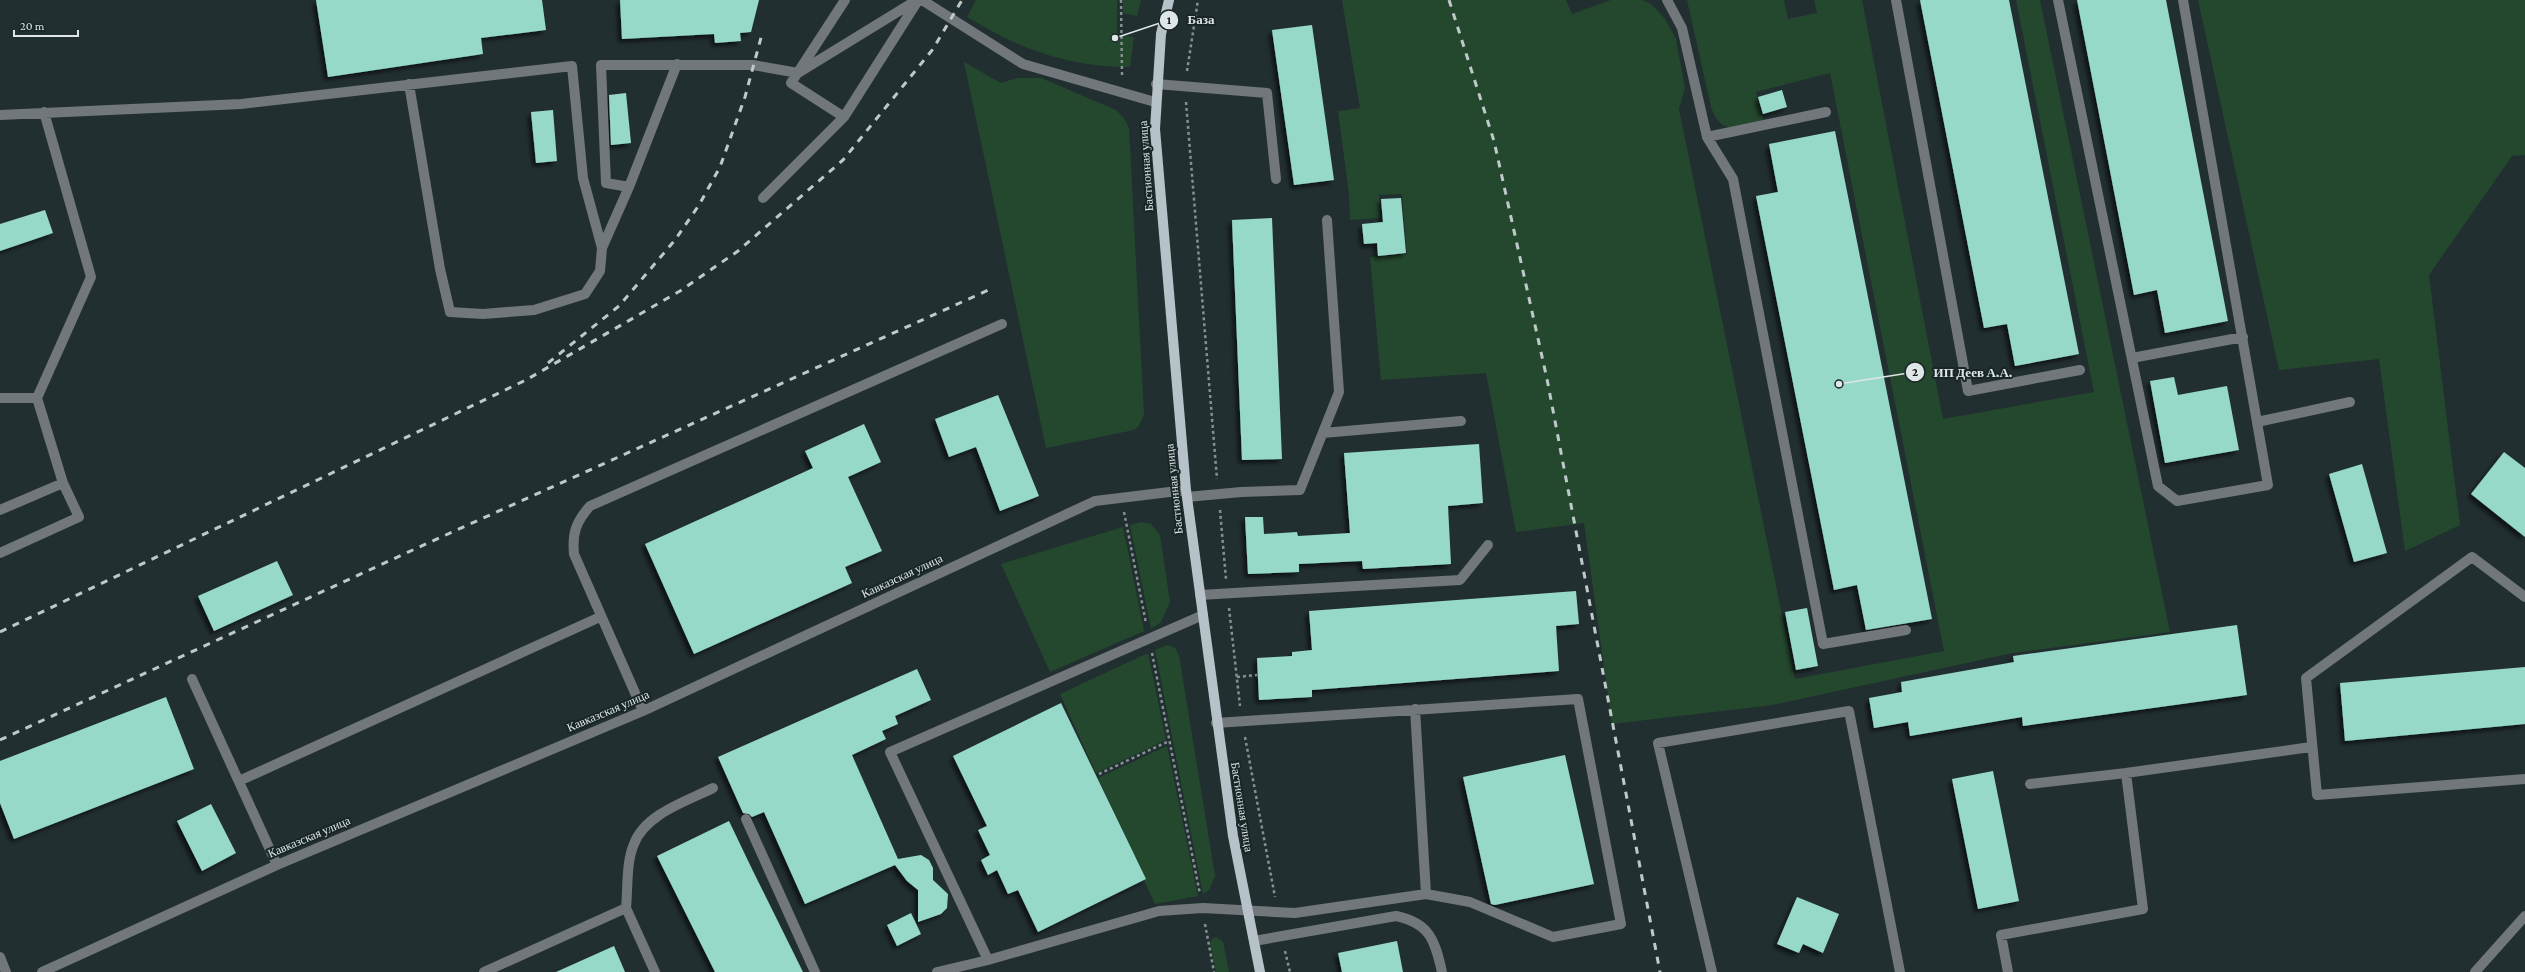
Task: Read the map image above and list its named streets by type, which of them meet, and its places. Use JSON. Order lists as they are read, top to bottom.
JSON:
{
  "streets": {
    "main road": ["Бастионная улица"],
    "street": ["Кавказская улица"]
  },
  "crossings": [
    ["Бастионная улица", "Кавказская улица"]
  ],
  "places": ["База", "ИП Деев А.А."],
  "scale_bar": "20 m"
}
